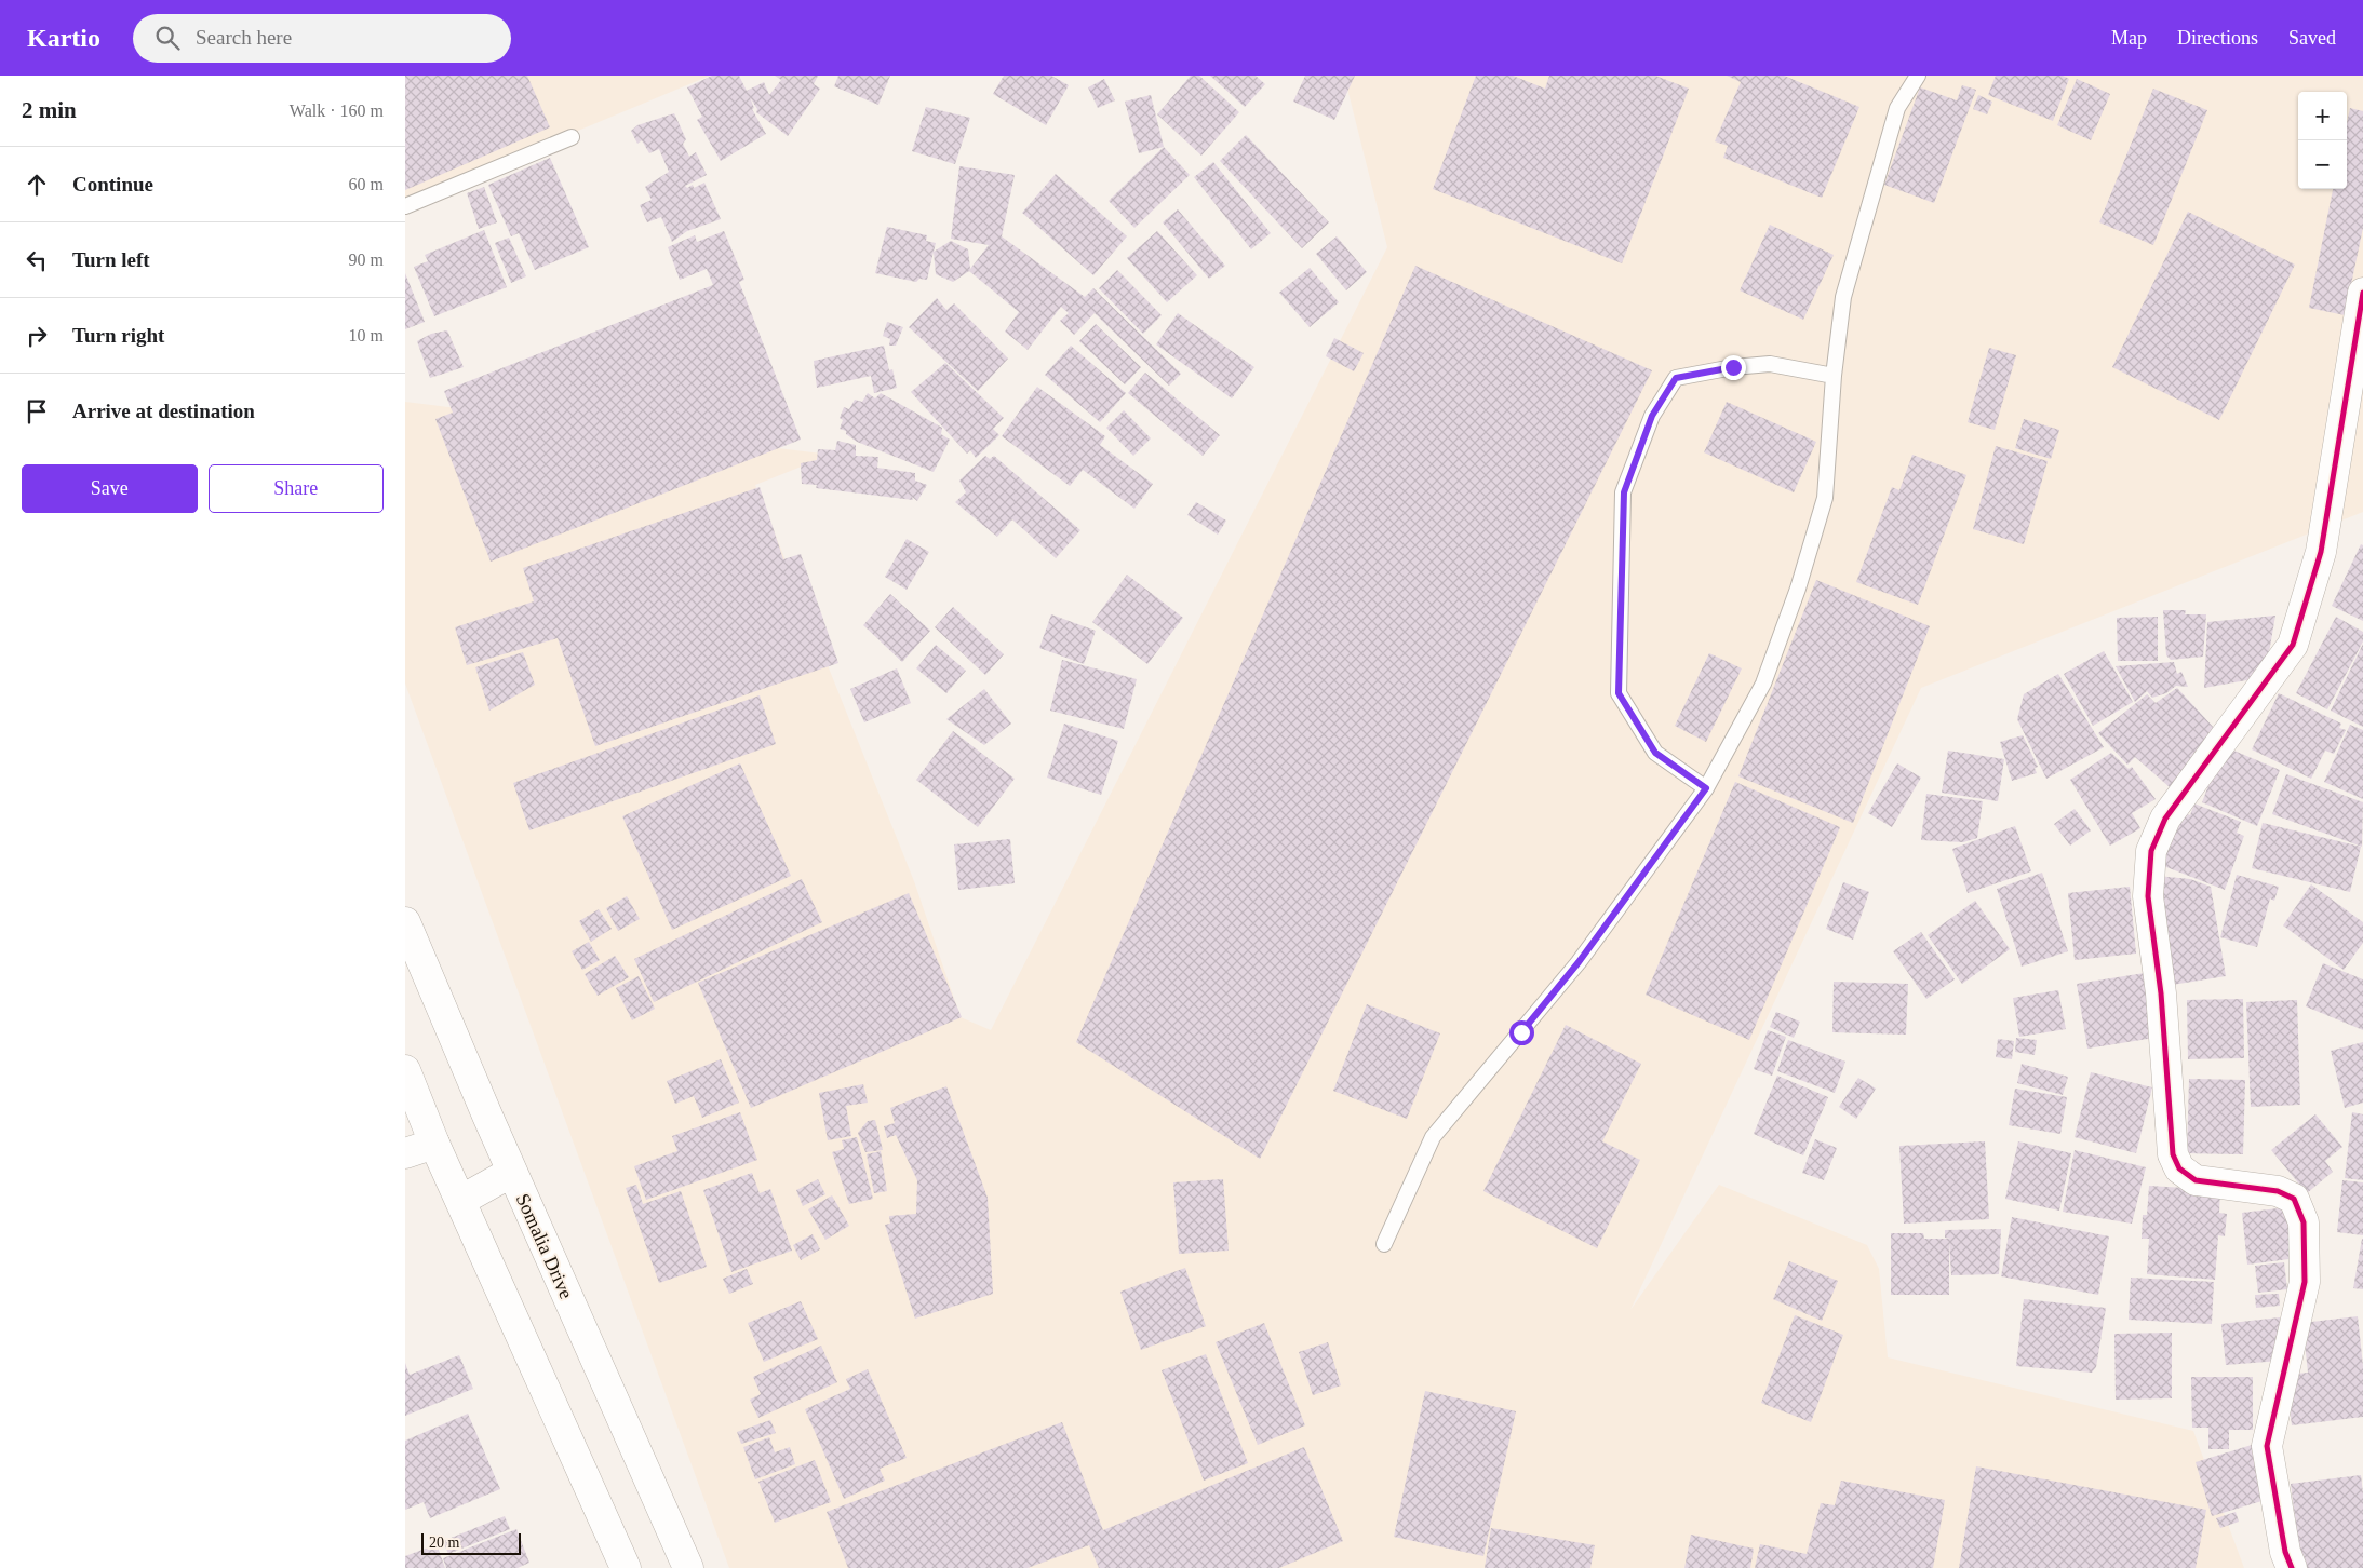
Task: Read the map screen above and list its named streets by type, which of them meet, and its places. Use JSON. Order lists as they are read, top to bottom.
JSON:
{
  "streets": {
    "street": ["Somalia Drive"]
  },
  "scale_bar": "20 m",
  "page": {
    "header": "Kartio",
    "search": "Search here",
    "nav": ["Map", "Directions", "Saved"],
    "heading": ["2 min", "Walk · 160 m"],
    "map_buttons": ["+", "−"],
    "list": [
      ["Continue", "60 m"],
      ["Turn left", "90 m"],
      ["Turn right", "10 m"],
      "Arrive at destination"
    ],
    "buttons": ["Save", "Share"],
    "scale": "20 m"
  }
}
